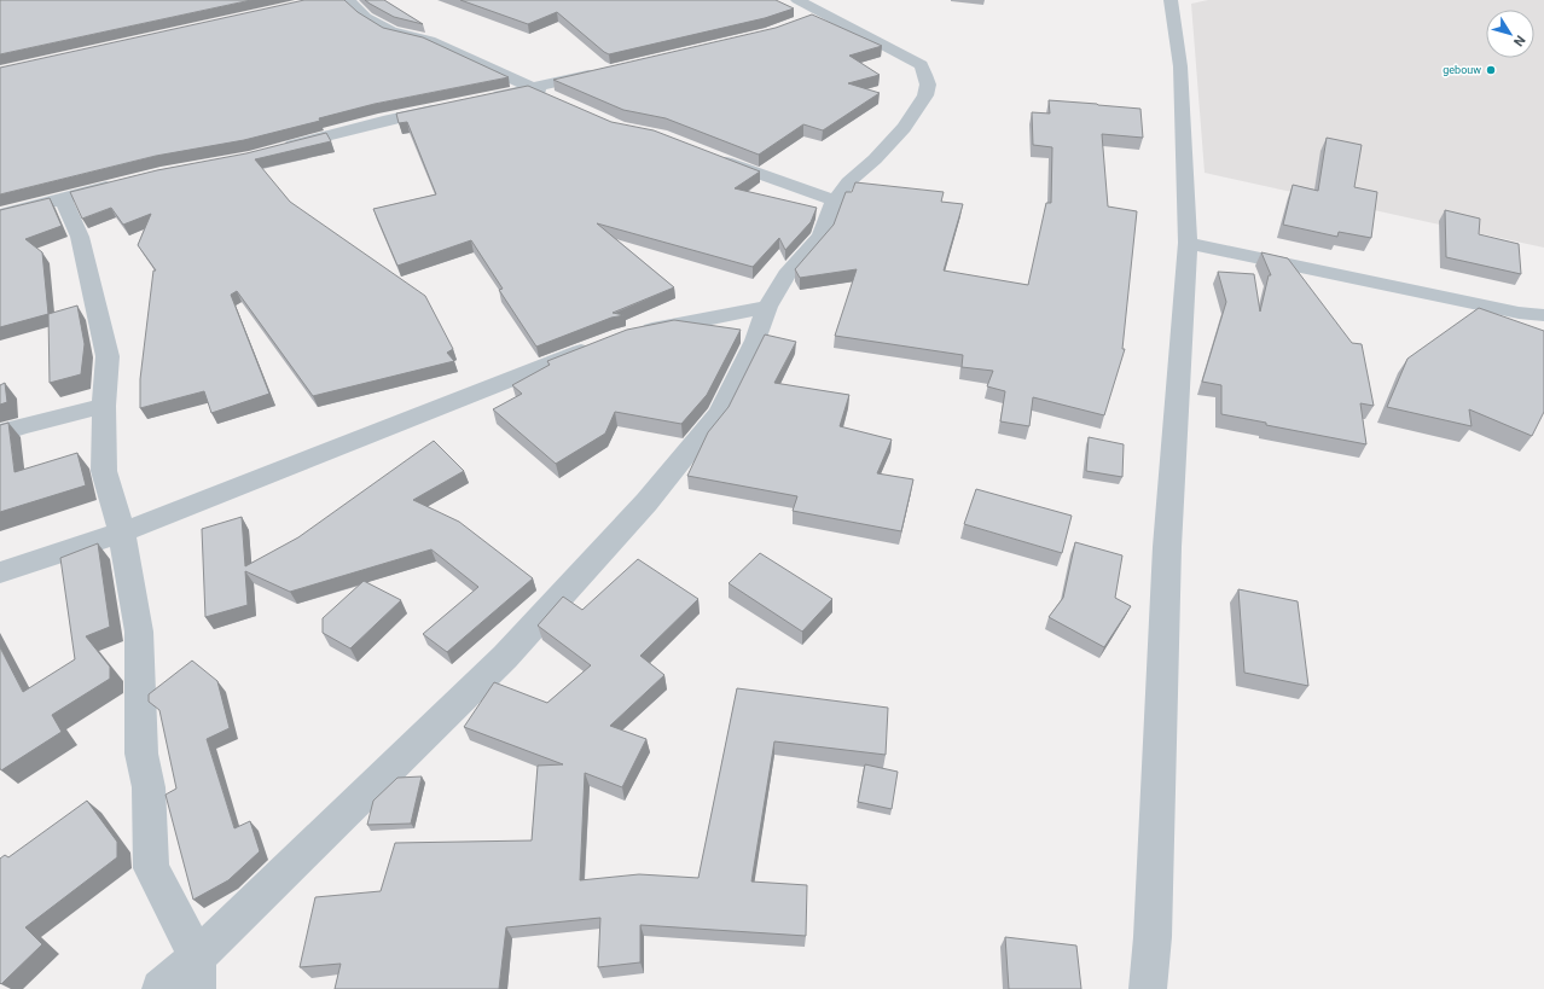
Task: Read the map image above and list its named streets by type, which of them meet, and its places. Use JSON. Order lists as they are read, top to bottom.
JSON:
{
  "places": ["gebouw"],
  "north": "bottom right"
}
